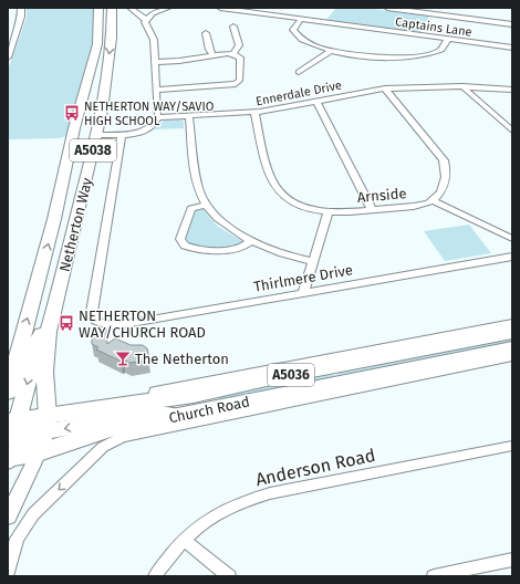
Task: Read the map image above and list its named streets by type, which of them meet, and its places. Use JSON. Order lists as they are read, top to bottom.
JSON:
{
  "streets": {
    "highway": ["A5036", "Church Road"],
    "main road": ["A5038", "Netherton Way"],
    "street": [
      "Captains Lane",
      "Ennerdale Drive",
      "Arnside",
      "Thirlmere Drive",
      "Anderson Road"
    ]
  },
  "crossings": [
    ["Ennerdale Drive", "Arnside"],
    ["Netherton Way", "Church Road"]
  ],
  "places": {
    "bus stop": ["NETHERTON WAY/SAVIO HIGH SCHOOL", "NETHERTON WAY/CHURCH ROAD"],
    "bar": ["The Netherton"]
  }
}
